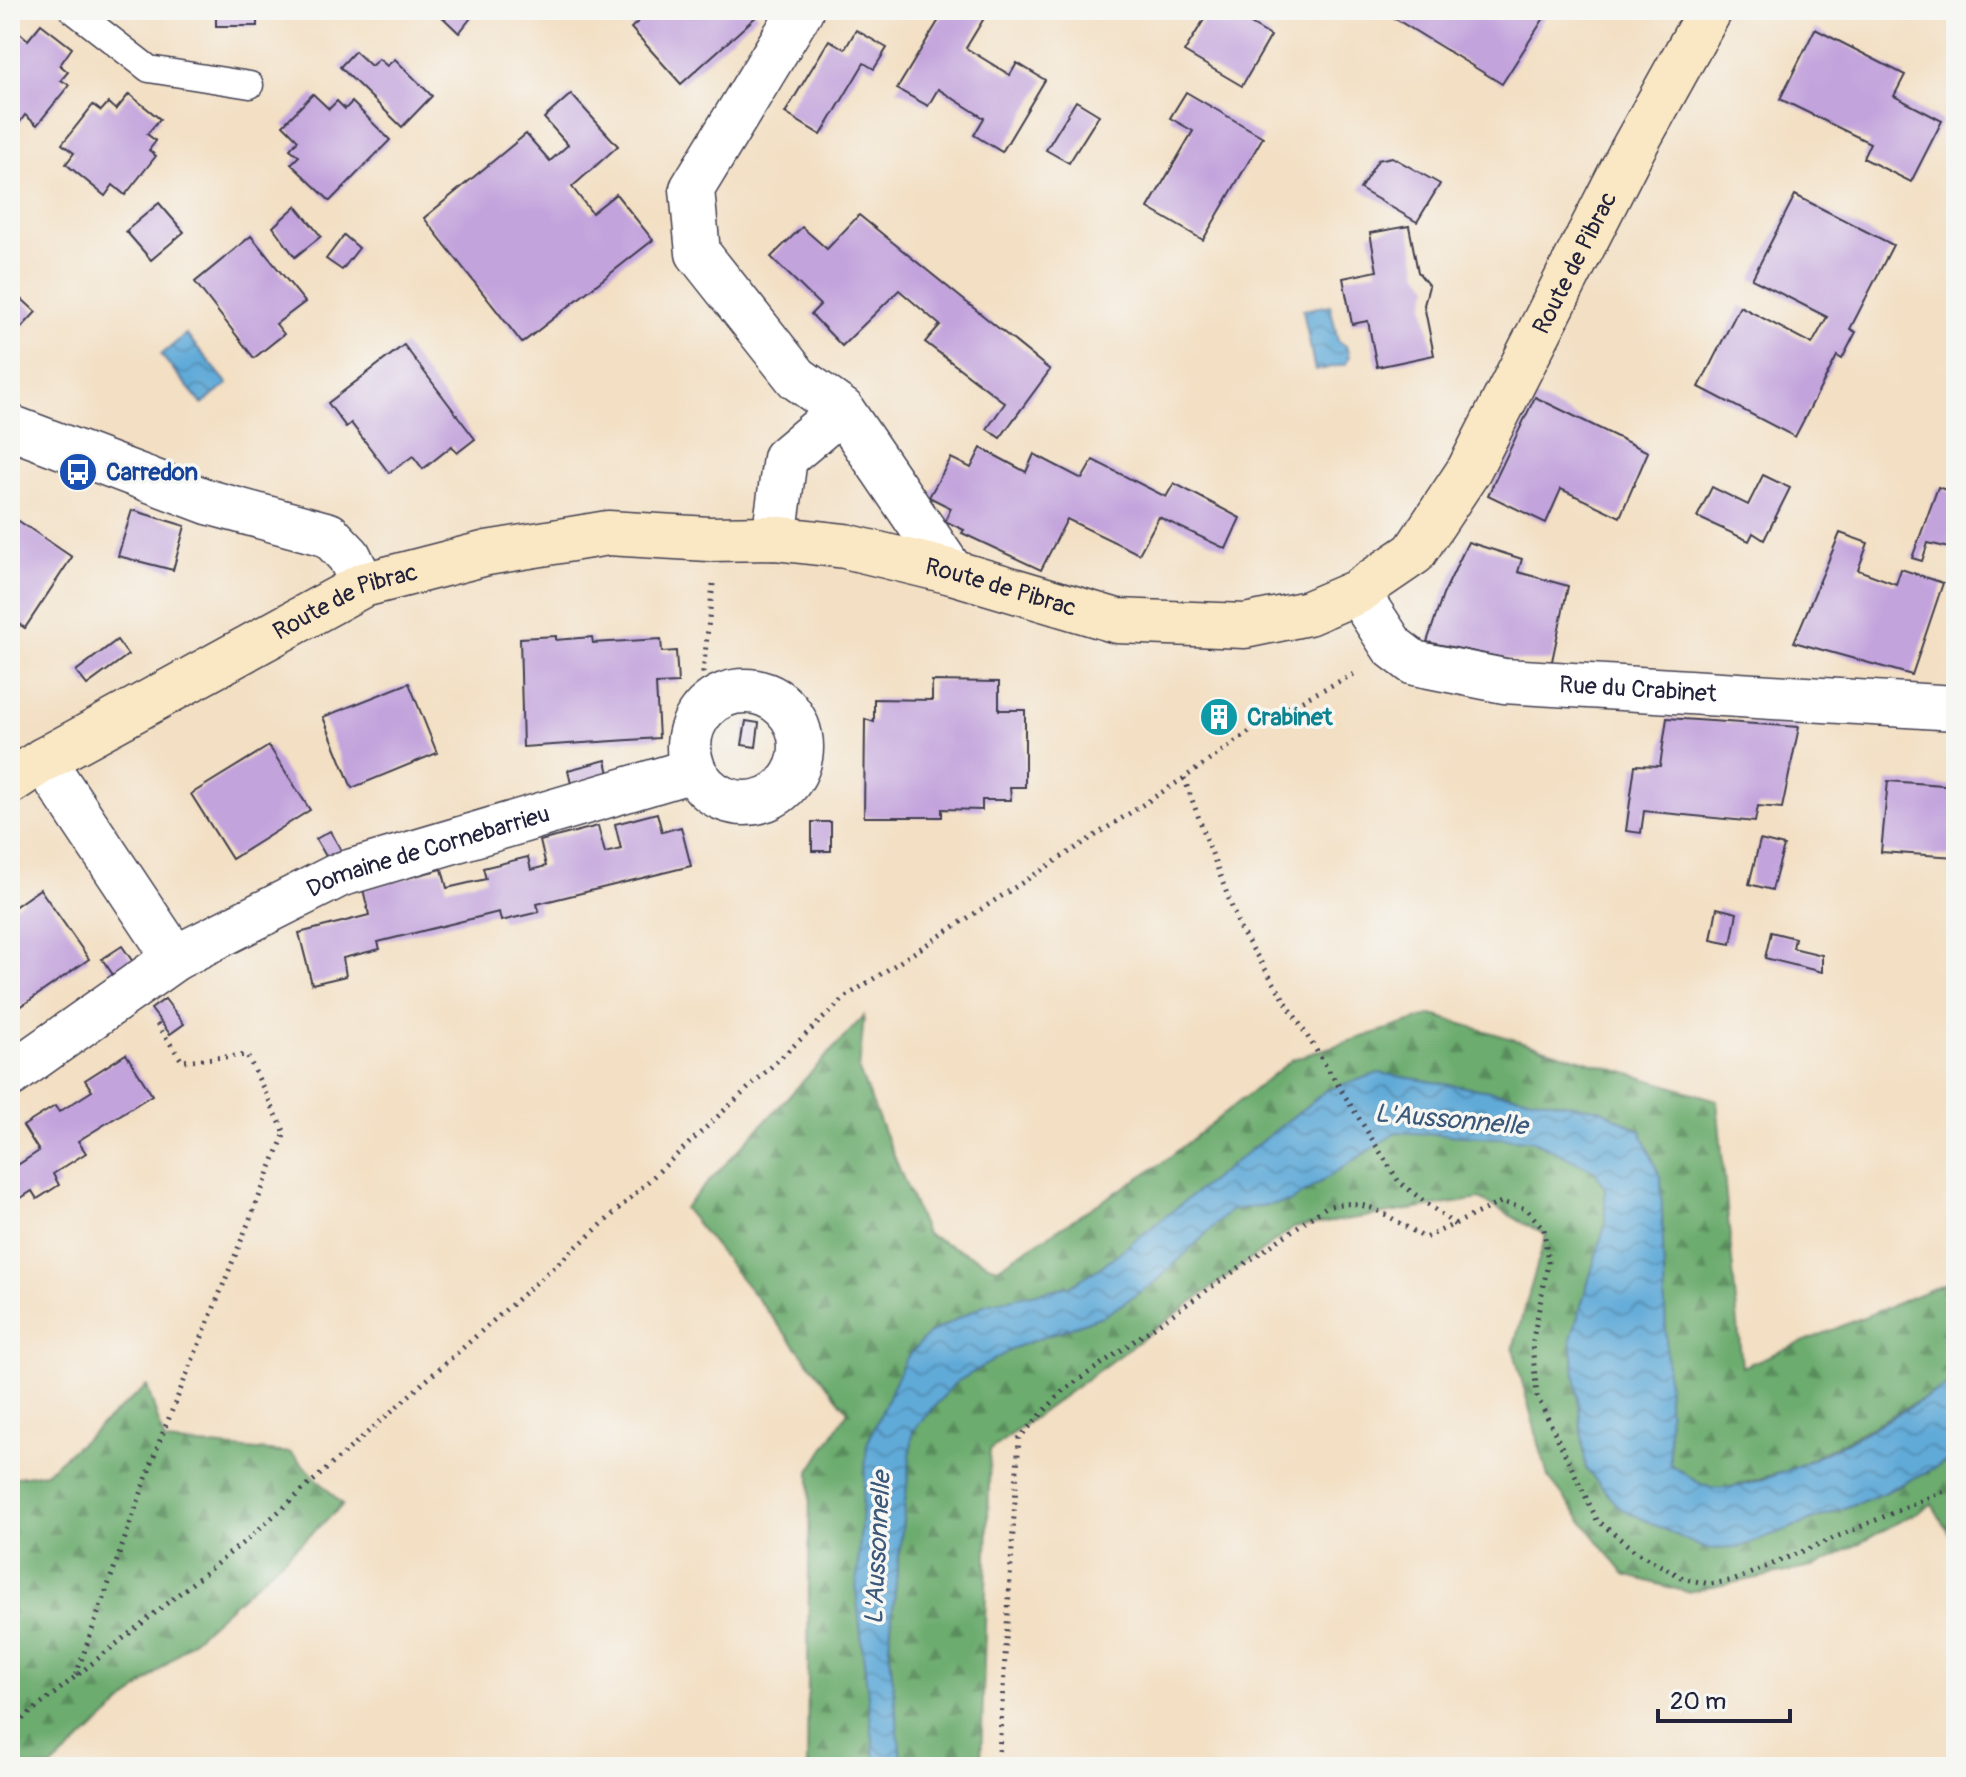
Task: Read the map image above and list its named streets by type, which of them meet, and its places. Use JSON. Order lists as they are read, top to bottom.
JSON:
{
  "streets": {
    "main road": ["Route de Pibrac"],
    "street": ["Rue du Crabinet", "Domaine de Cornebarrieu"]
  },
  "crossings": [
    ["Route de Pibrac", "Rue du Crabinet"]
  ],
  "water": ["L'Aussonnelle"],
  "places": {
    "bus stop": ["Carredon"],
    "building": ["Crabinet"]
  },
  "scale_bar": "20 m"
}
